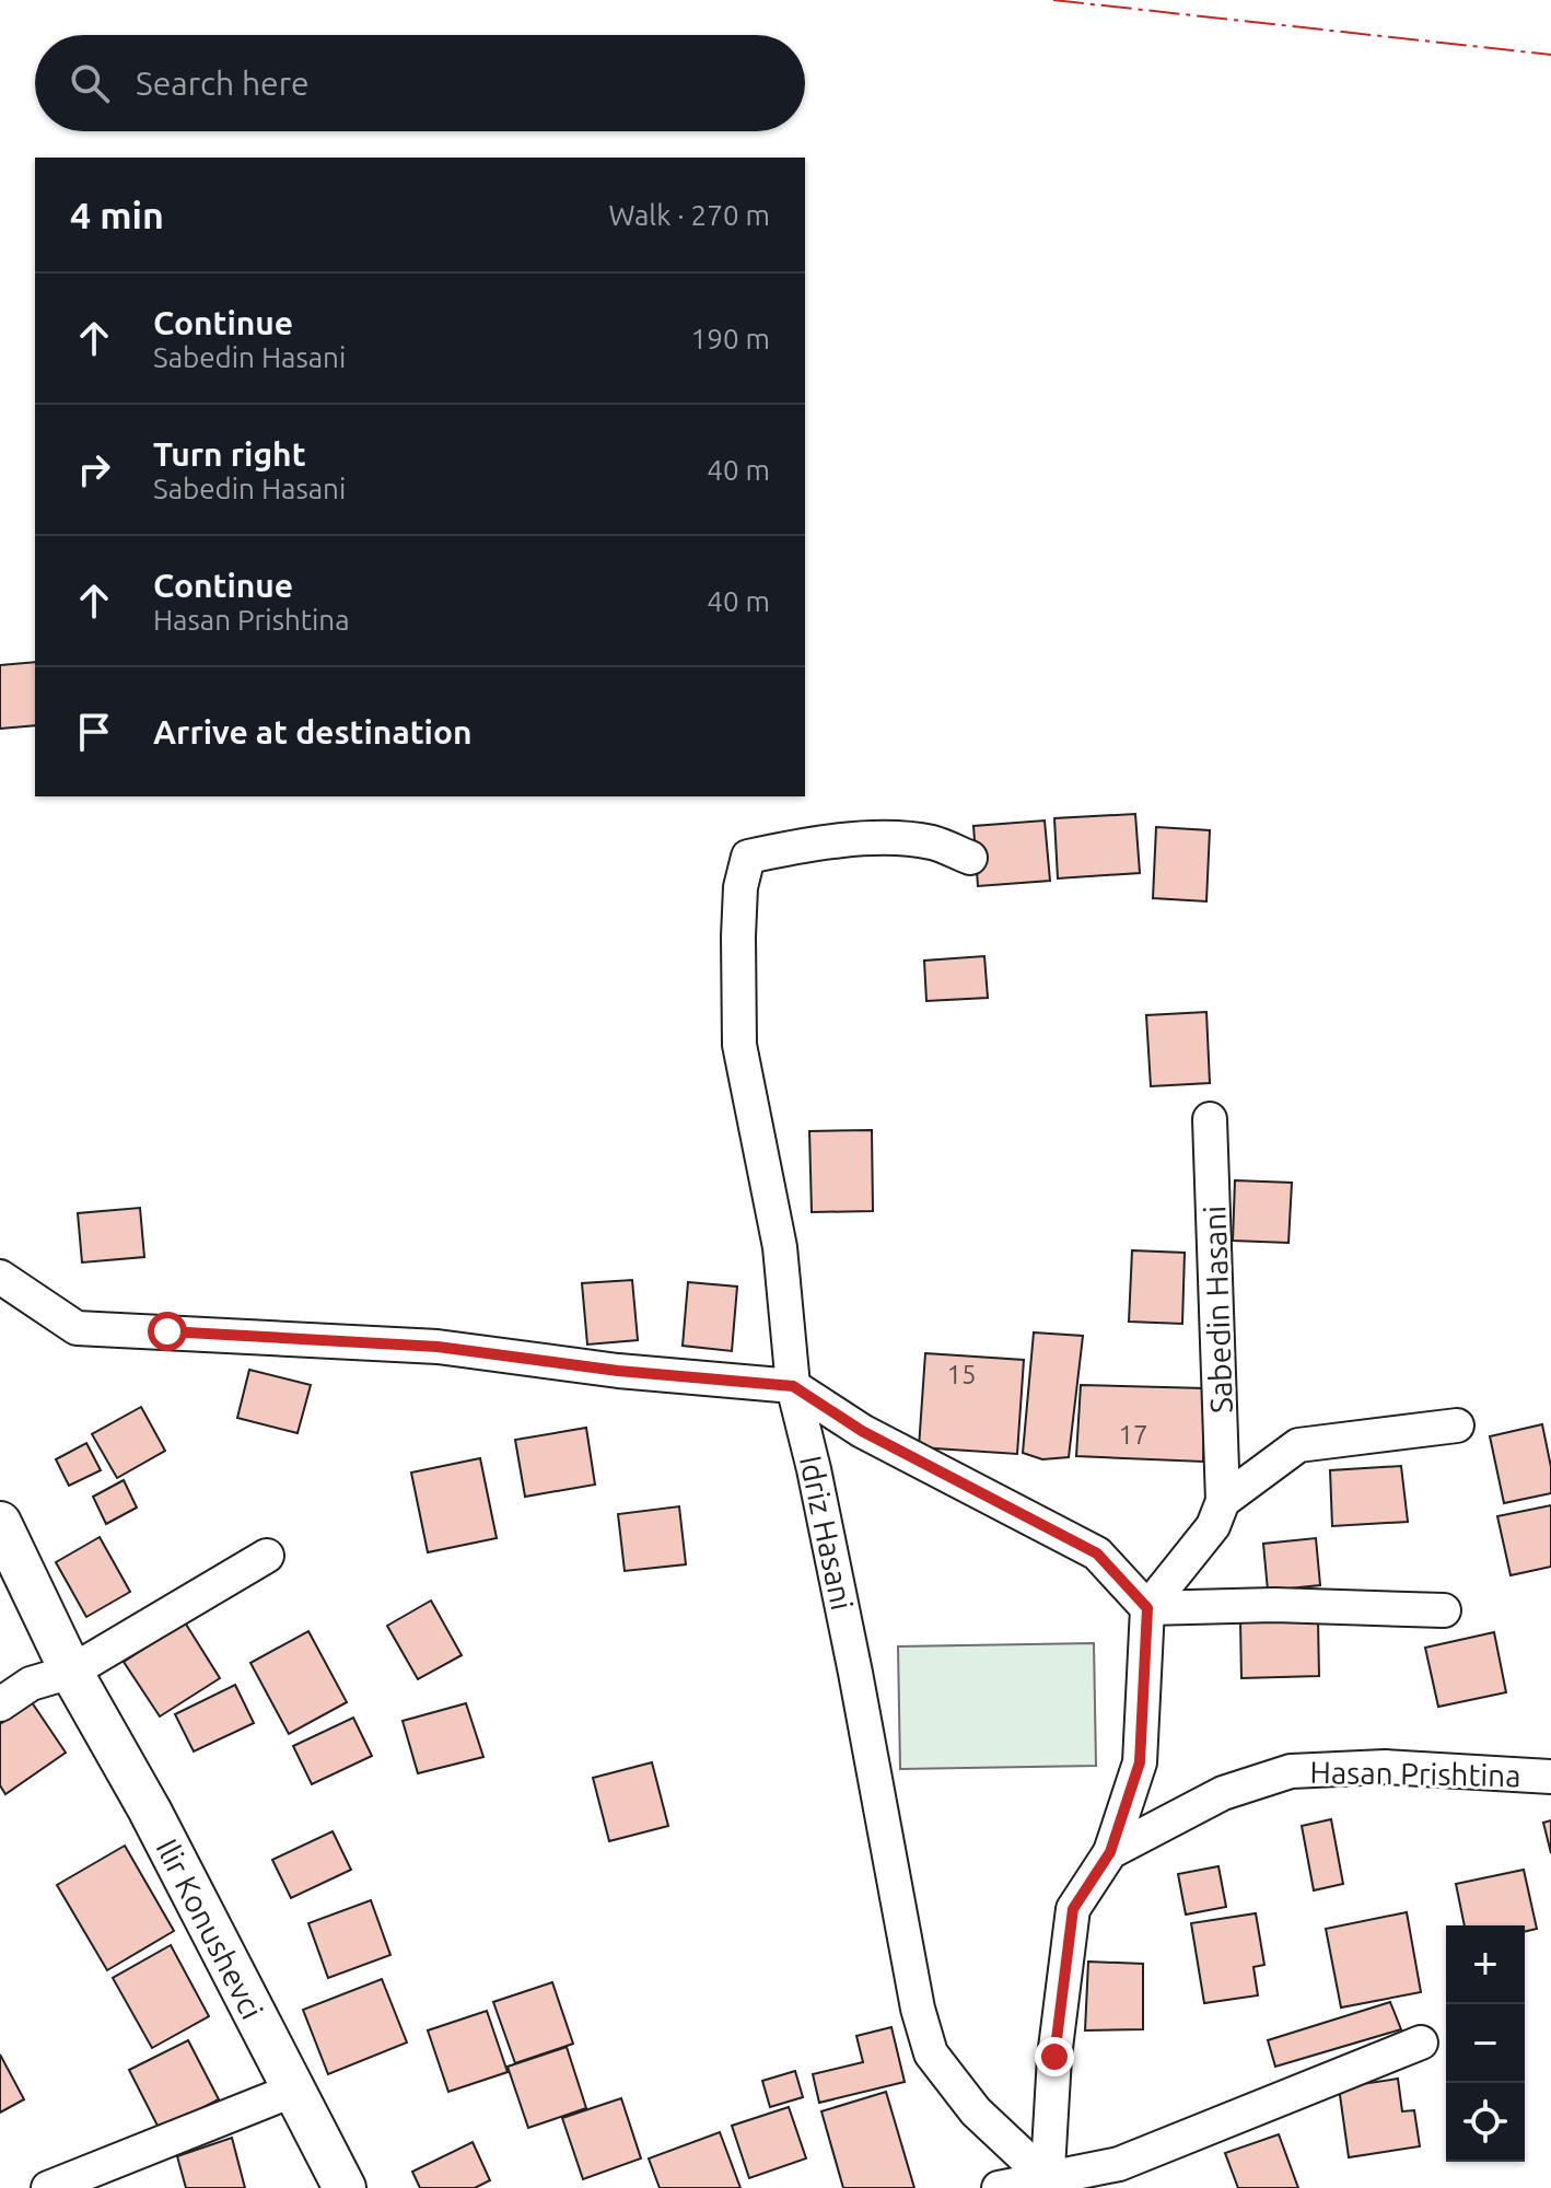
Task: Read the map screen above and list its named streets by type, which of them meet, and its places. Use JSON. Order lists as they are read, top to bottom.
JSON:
{
  "streets": {
    "street": [
      "Sabedin Hasani",
      "Idriz Hasani",
      "Hasan Prishtina",
      "Ilir Konushevci"
    ]
  },
  "crossings": [
    ["Idriz Hasani", "Hasan Prishtina"]
  ],
  "house_numbers": ["15", "17"],
  "page": {
    "search": "Search here",
    "heading": ["4 min", "Walk · 270 m"],
    "list": [
      ["Continue", "Sabedin Hasani", "190 m"],
      ["Turn right", "Sabedin Hasani", "40 m"],
      ["Continue", "Hasan Prishtina", "40 m"],
      "Arrive at destination"
    ],
    "map_buttons": ["+", "−"]
  }
}
